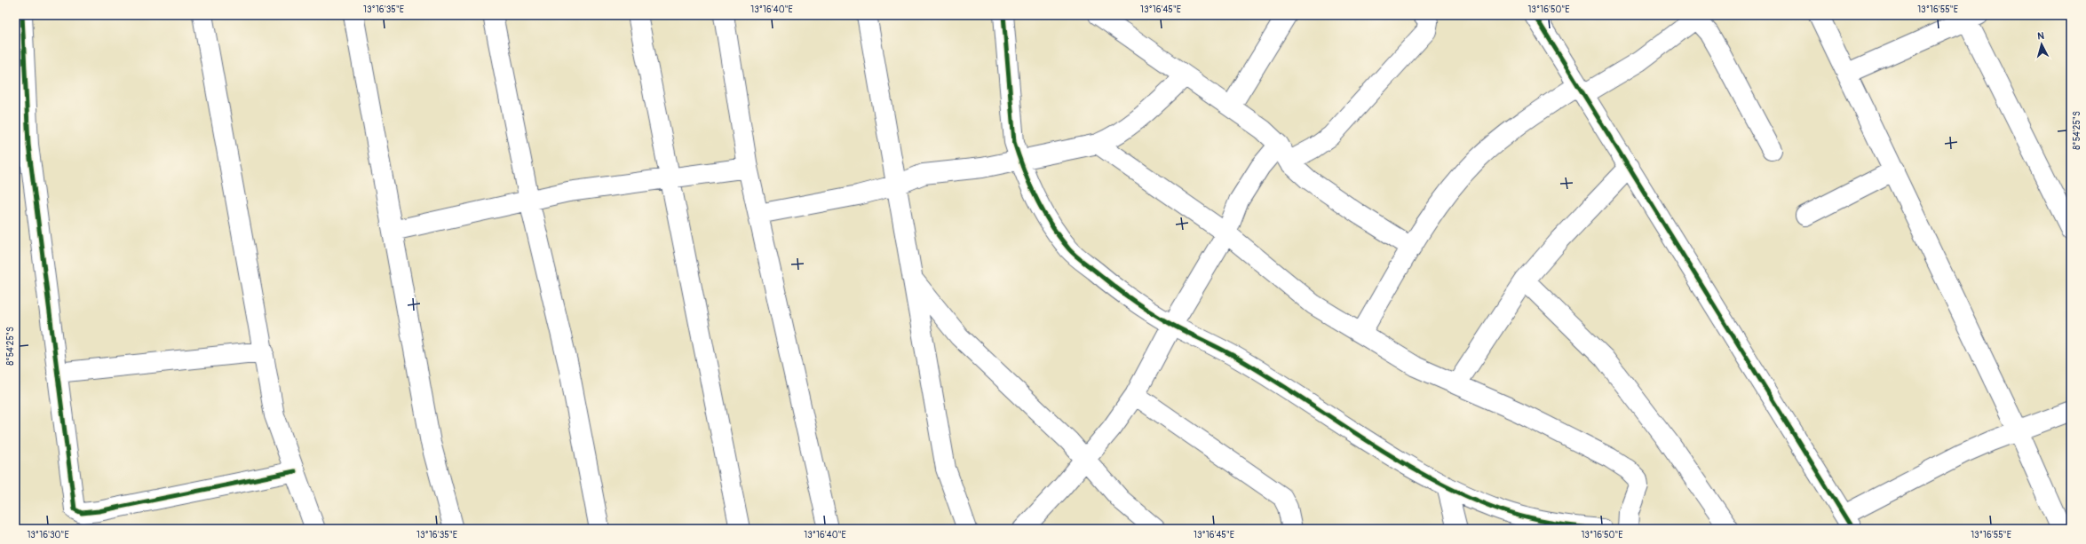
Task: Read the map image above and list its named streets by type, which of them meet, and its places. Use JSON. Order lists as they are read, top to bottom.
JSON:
{
  "north": "top",
  "coordinates": [
    "13°16'35\"E",
    "13°16'40\"E",
    "13°16'45\"E",
    "13°16'50\"E",
    "13°16'55\"E",
    "8°54'25\"S",
    "13°16'30\"E"
  ]
}
